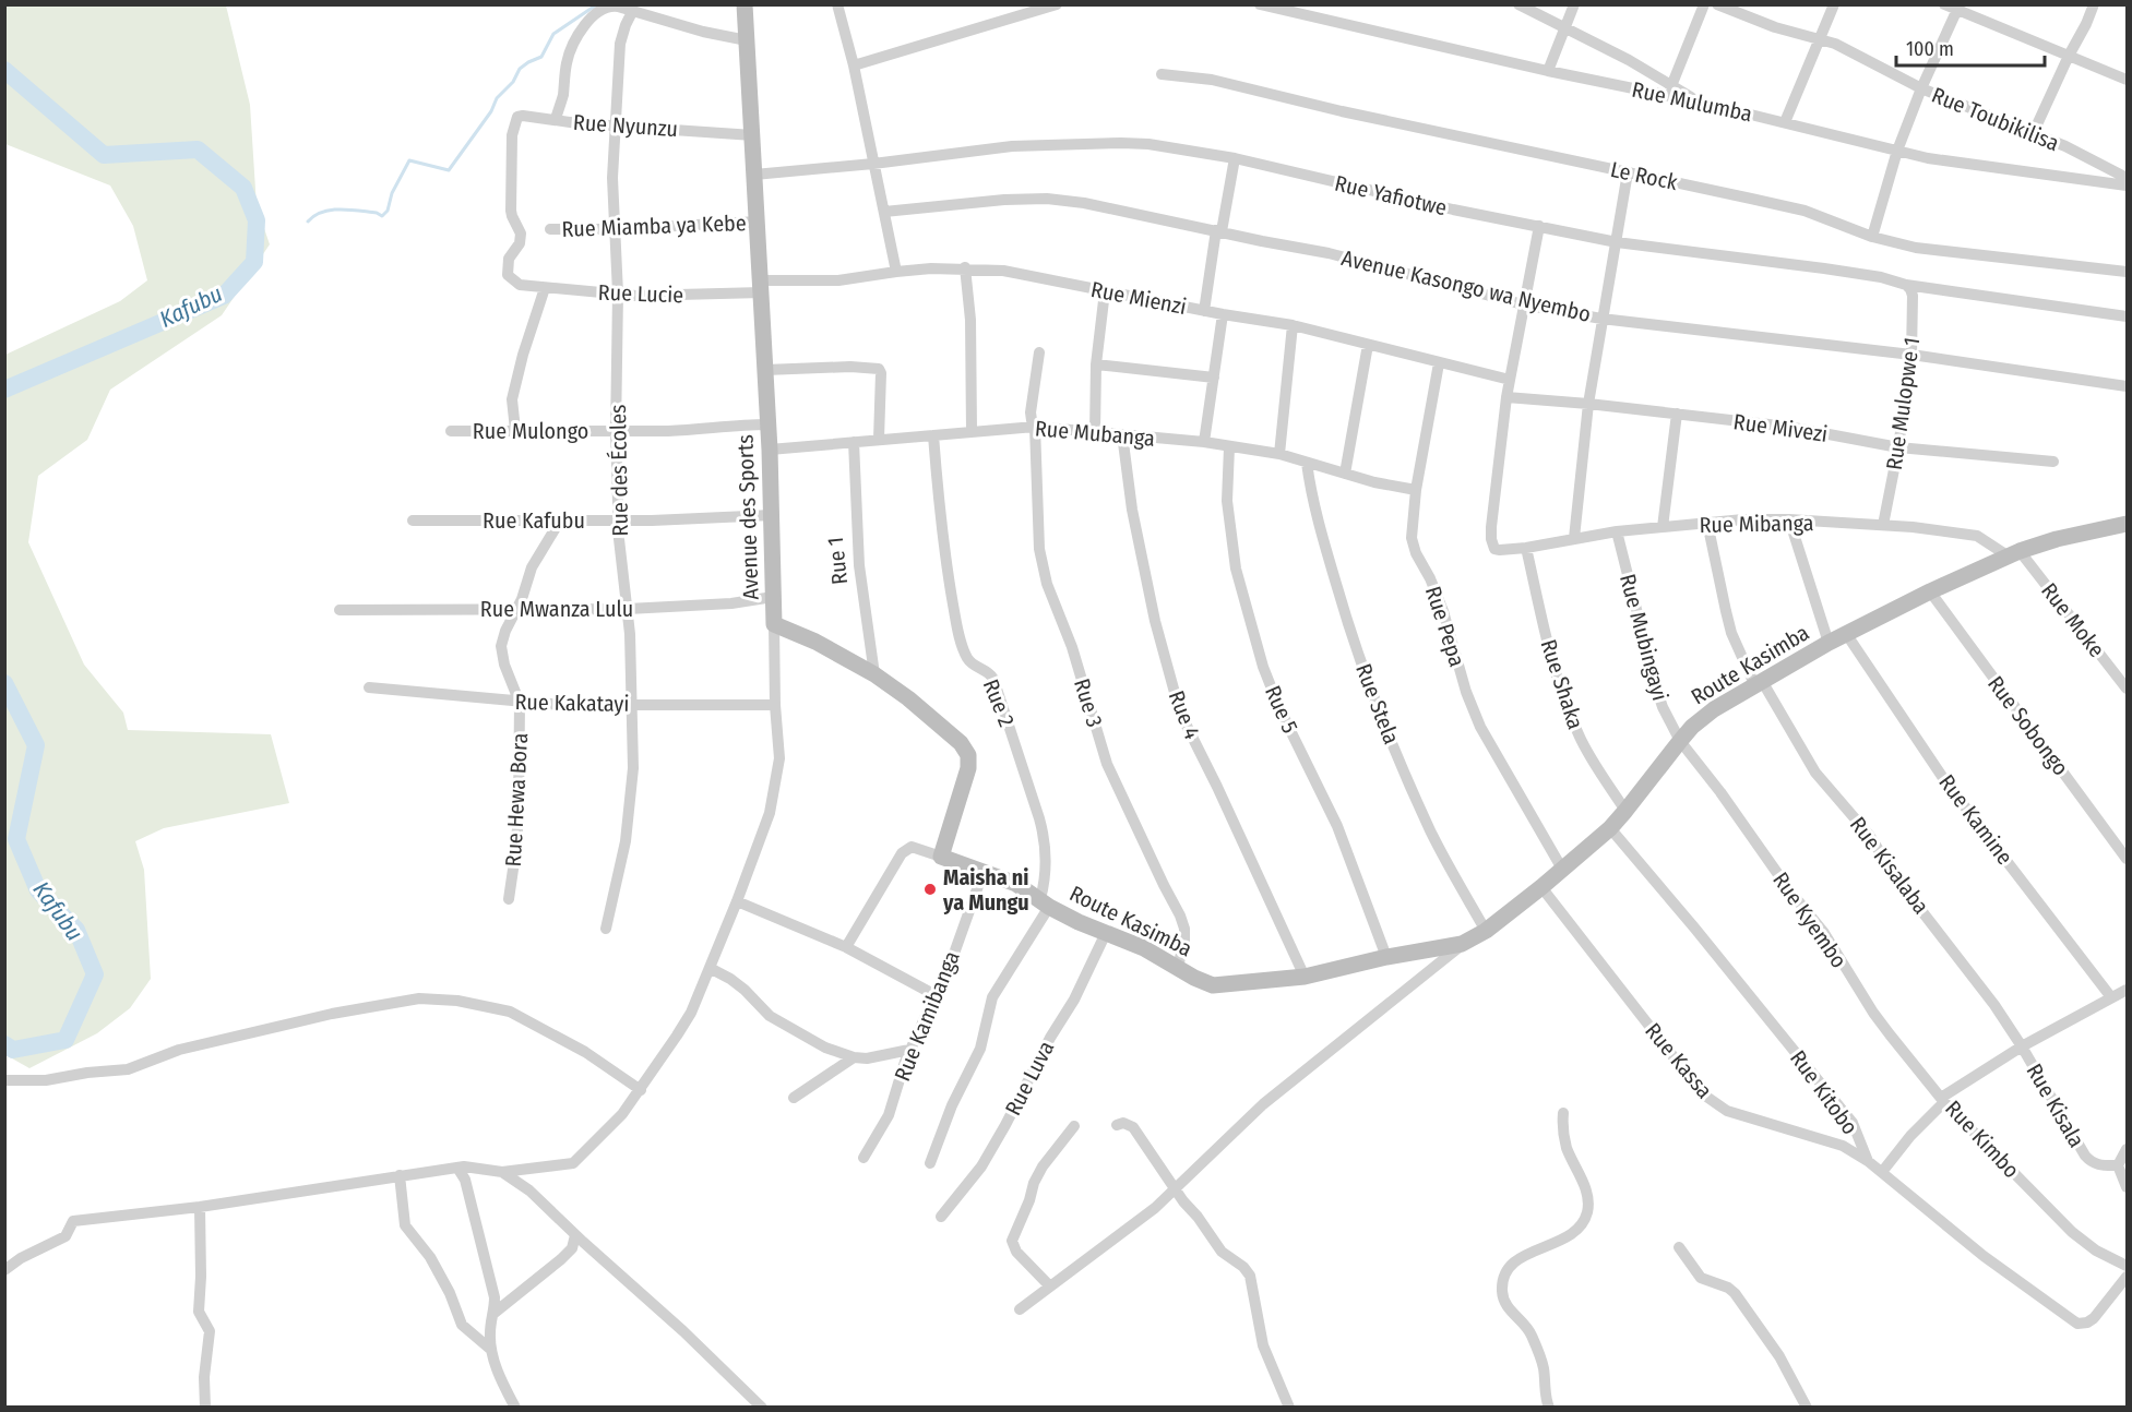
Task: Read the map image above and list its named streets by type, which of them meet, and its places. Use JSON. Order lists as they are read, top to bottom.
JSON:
{
  "streets": {
    "street": [
      "Rue Mulumba",
      "Rue Toubikilisa",
      "Rue Nyunzu",
      "Le Rock",
      "Rue Yafiotwe",
      "Rue Miamba ya Kebe",
      "Avenue Kasongo wa Nyembo",
      "Rue Lucie",
      "Rue Mienzi",
      "Rue Mulopwe 1",
      "Rue Mivezi",
      "Rue Mulongo",
      "Rue Mubanga",
      "Rue des Écoles",
      "Avenue des Sports",
      "Rue Kafubu",
      "Rue Mibanga",
      "Rue 1",
      "Rue Mwanza Lulu",
      "Rue Moke",
      "Rue Pepa",
      "Rue Mubingayi",
      "Route Kasimba",
      "Rue Shaka",
      "Rue Kakatayi",
      "Rue 2",
      "Rue 3",
      "Rue Stela",
      "Rue 5",
      "Rue 4",
      "Rue Sobongo",
      "Rue Hewa Bora",
      "Rue Kamine",
      "Rue Kisalaba",
      "Rue Kyembo",
      "Rue Kamibanga",
      "Rue Kassa",
      "Rue Luva",
      "Rue Kitobo",
      "Rue Kisala",
      "Rue Kimbo"
    ]
  },
  "crossings": [
    ["Rue Nyunzu", "Rue Lucie"],
    ["Rue Nyunzu", "Rue des Écoles"],
    ["Rue Nyunzu", "Avenue des Sports"],
    ["Rue Yafiotwe", "Rue Mulopwe 1"],
    ["Rue Yafiotwe", "Avenue des Sports"],
    ["Rue Miamba ya Kebe", "Rue des Écoles"],
    ["Rue Miamba ya Kebe", "Avenue des Sports"],
    ["Avenue Kasongo wa Nyembo", "Rue Mulopwe 1"],
    ["Rue Lucie", "Rue Mienzi"],
    ["Rue Lucie", "Rue des Écoles"],
    ["Rue Lucie", "Avenue des Sports"],
    ["Rue Mienzi", "Avenue des Sports"],
    ["Rue Mienzi", "Rue Pepa"],
    ["Rue Mulopwe 1", "Rue Mivezi"],
    ["Rue Mulopwe 1", "Rue Mibanga"],
    ["Rue Mivezi", "Rue Mibanga"],
    ["Rue Mulongo", "Rue des Écoles"],
    ["Rue Mulongo", "Avenue des Sports"],
    ["Rue Mubanga", "Avenue des Sports"],
    ["Rue Mubanga", "Rue 1"],
    ["Rue Mubanga", "Rue Pepa"],
    ["Rue Mubanga", "Rue 2"],
    ["Rue Mubanga", "Rue 3"],
    ["Rue Mubanga", "Rue Stela"],
    ["Rue Mubanga", "Rue 5"],
    ["Rue Mubanga", "Rue 4"],
    ["Rue des Écoles", "Rue Kafubu"],
    ["Rue des Écoles", "Rue Mwanza Lulu"],
    ["Rue des Écoles", "Rue Kakatayi"],
    ["Avenue des Sports", "Rue Kafubu"],
    ["Avenue des Sports", "Rue Mwanza Lulu"],
    ["Avenue des Sports", "Rue Kakatayi"],
    ["Rue Kafubu", "Rue Hewa Bora"],
    ["Rue Mibanga", "Rue Moke"],
    ["Rue Mibanga", "Rue Mubingayi"],
    ["Rue Mibanga", "Route Kasimba"],
    ["Rue Mibanga", "Rue Shaka"],
    ["Rue Mibanga", "Rue Kisalaba"],
    ["Rue Mwanza Lulu", "Rue Hewa Bora"],
    ["Rue Moke", "Route Kasimba"],
    ["Rue Pepa", "Route Kasimba"],
    ["Rue Mubingayi", "Route Kasimba"],
    ["Rue Mubingayi", "Rue Kyembo"],
    ["Route Kasimba", "Rue Shaka"],
    ["Route Kasimba", "Rue 2"],
    ["Route Kasimba", "Rue 3"],
    ["Route Kasimba", "Rue Stela"],
    ["Route Kasimba", "Rue 5"],
    ["Route Kasimba", "Rue 4"],
    ["Route Kasimba", "Rue Sobongo"],
    ["Route Kasimba", "Rue Kamine"],
    ["Route Kasimba", "Rue Kisalaba"],
    ["Route Kasimba", "Rue Kyembo"],
    ["Route Kasimba", "Rue Kamibanga"],
    ["Route Kasimba", "Rue Kassa"],
    ["Route Kasimba", "Rue Luva"],
    ["Route Kasimba", "Rue Kitobo"],
    ["Rue Kakatayi", "Rue Hewa Bora"],
    ["Rue Kamine", "Rue Kimbo"],
    ["Rue Kisalaba", "Rue Kisala"],
    ["Rue Kisalaba", "Rue Kimbo"],
    ["Rue Kyembo", "Rue Kimbo"],
    ["Rue Kassa", "Rue Kitobo"],
    ["Rue Kisala", "Rue Kimbo"]
  ],
  "water": ["Kafubu"],
  "places": ["Maisha ni ya Mungu"],
  "scale_bar": "100 m"
}
